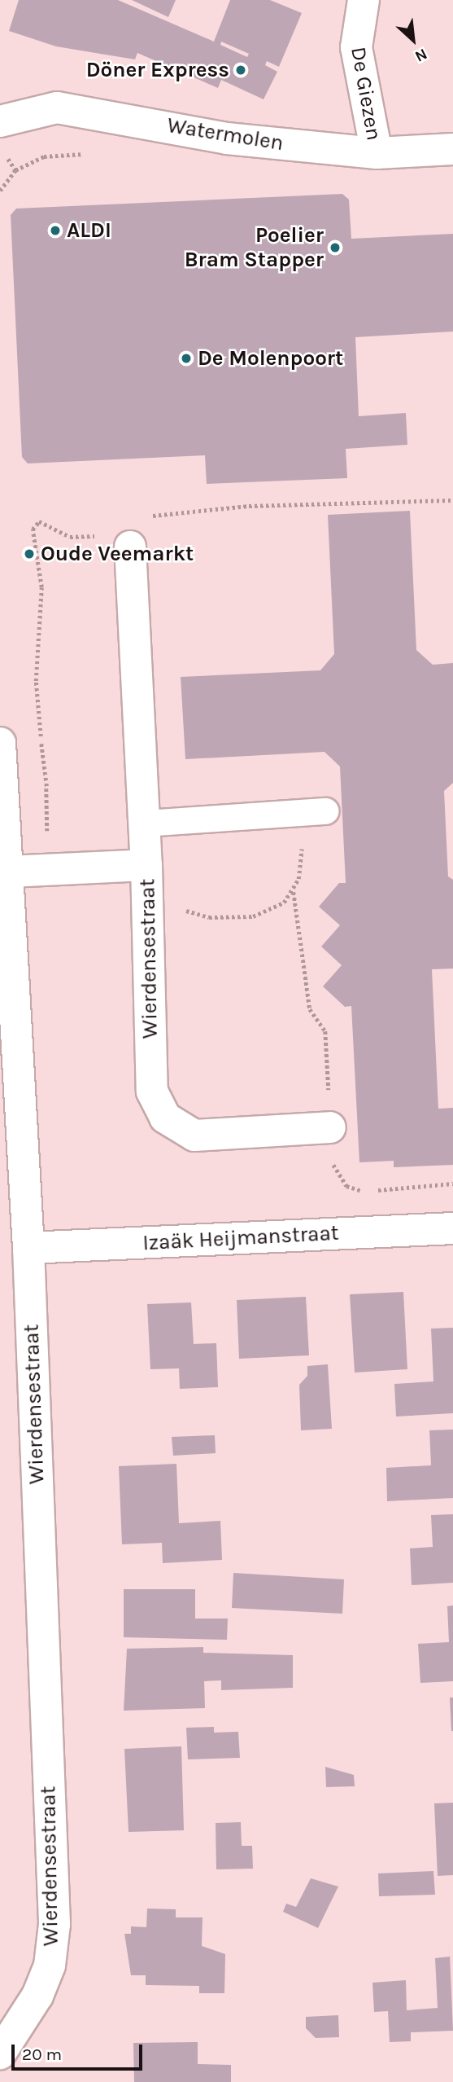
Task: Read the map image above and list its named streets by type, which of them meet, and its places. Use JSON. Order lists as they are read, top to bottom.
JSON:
{
  "streets": {
    "street": [
      "De Giezen",
      "Watermolen",
      "Wierdensestraat",
      "Izaäk Heijmanstraat"
    ]
  },
  "crossings": [
    ["De Giezen", "Watermolen"],
    ["Wierdensestraat", "Izaäk Heijmanstraat"]
  ],
  "places": [
    "Döner Express",
    "ALDI",
    "Poelier Bram Stapper",
    "De Molenpoort",
    "Oude Veemarkt"
  ],
  "scale_bar": "20 m",
  "north": "bottom right"
}
